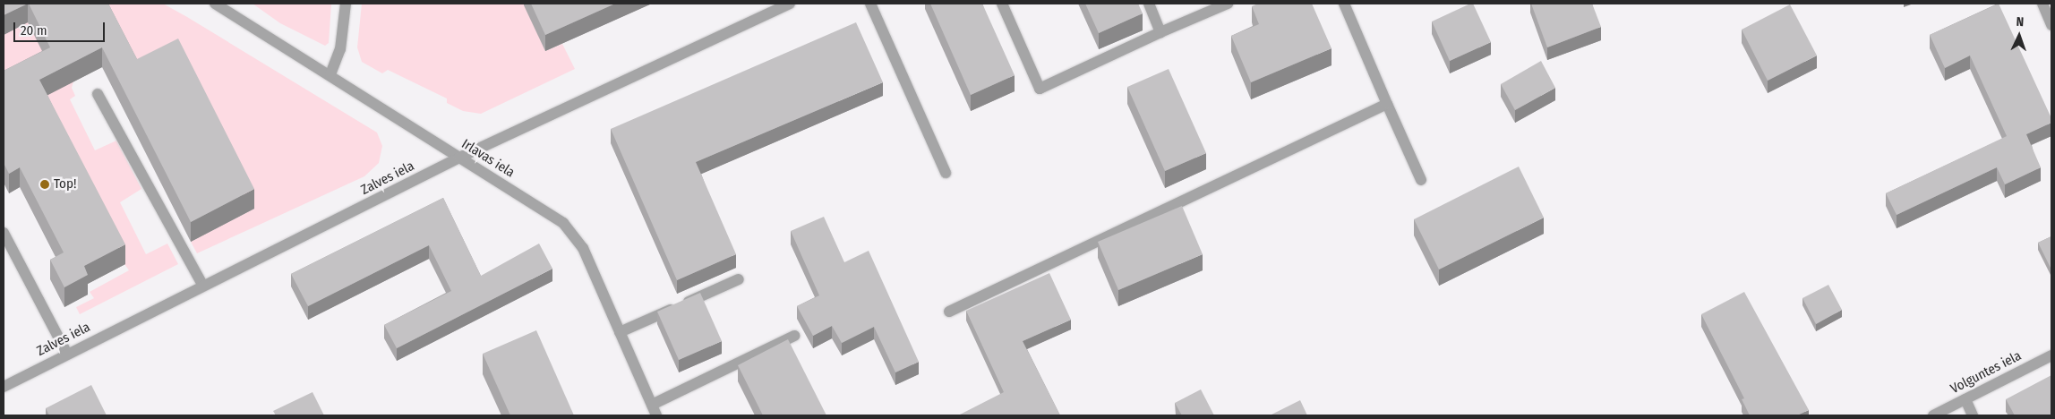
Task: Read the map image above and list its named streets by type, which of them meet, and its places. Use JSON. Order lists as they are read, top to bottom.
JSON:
{
  "streets": {
    "street": ["Irlavas iela", "Zalves iela", "Volguntes iela"]
  },
  "crossings": [
    ["Irlavas iela", "Zalves iela"]
  ],
  "places": ["Top!"],
  "scale_bar": "20 m",
  "north": "top"
}
